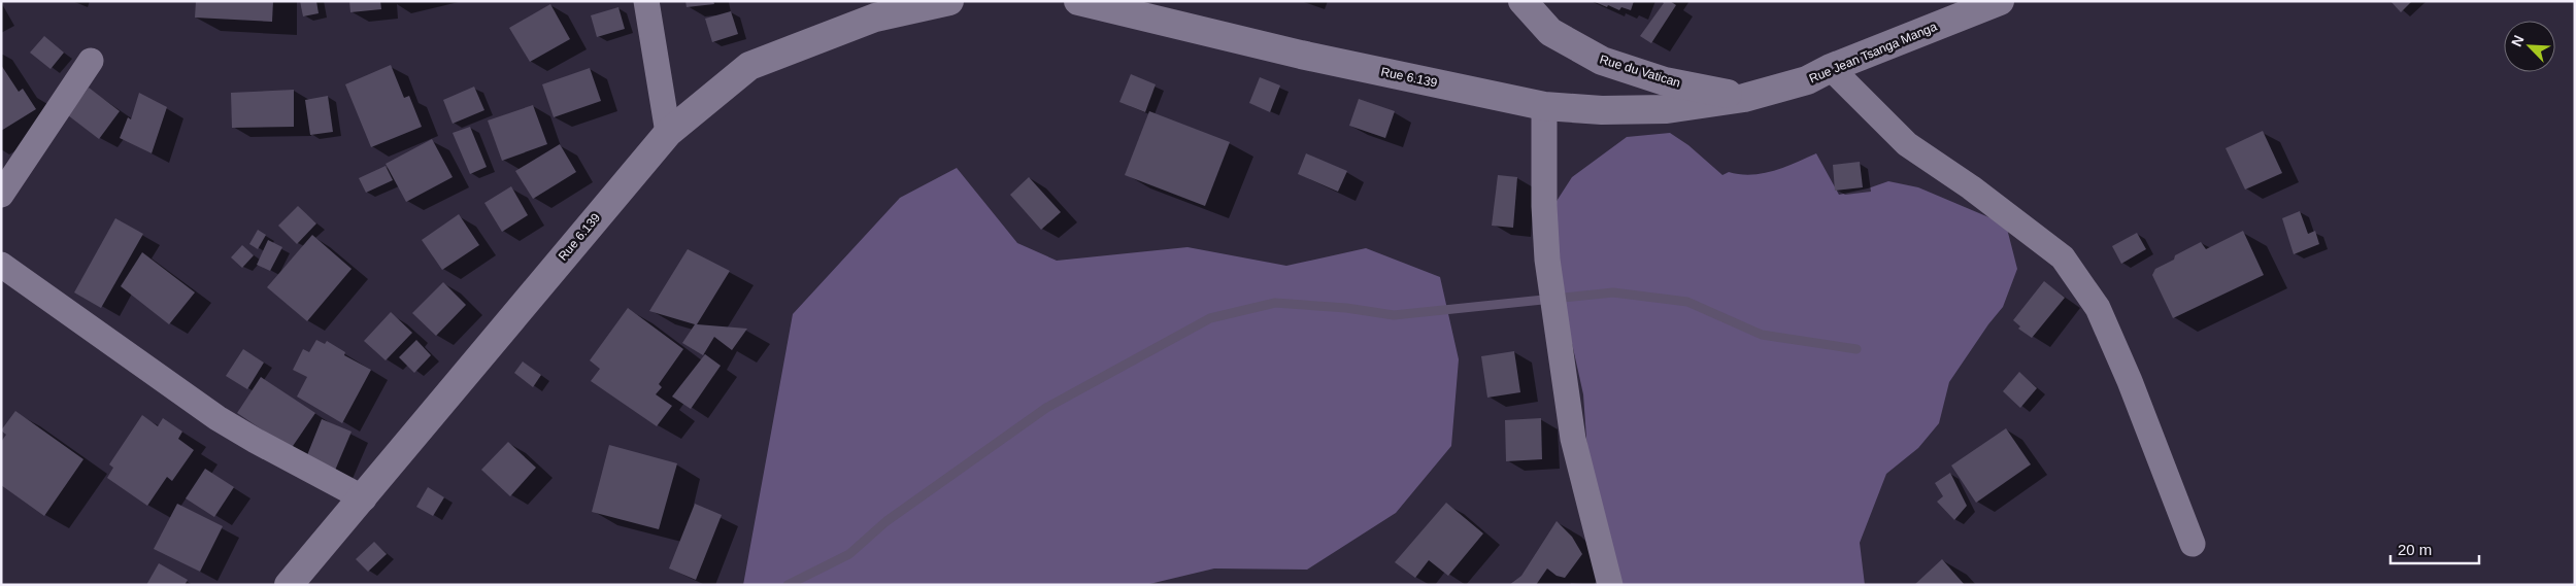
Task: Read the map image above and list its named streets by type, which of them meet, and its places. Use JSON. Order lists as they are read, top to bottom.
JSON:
{
  "streets": {
    "street": ["Rue Jean Tsanga Manga", "Rue du Vatican", "Rue 6.139"]
  },
  "crossings": [
    ["Rue Jean Tsanga Manga", "Rue du Vatican"],
    ["Rue Jean Tsanga Manga", "Rue 6.139"],
    ["Rue du Vatican", "Rue 6.139"]
  ],
  "scale_bar": "20 m",
  "north": "top left"
}
